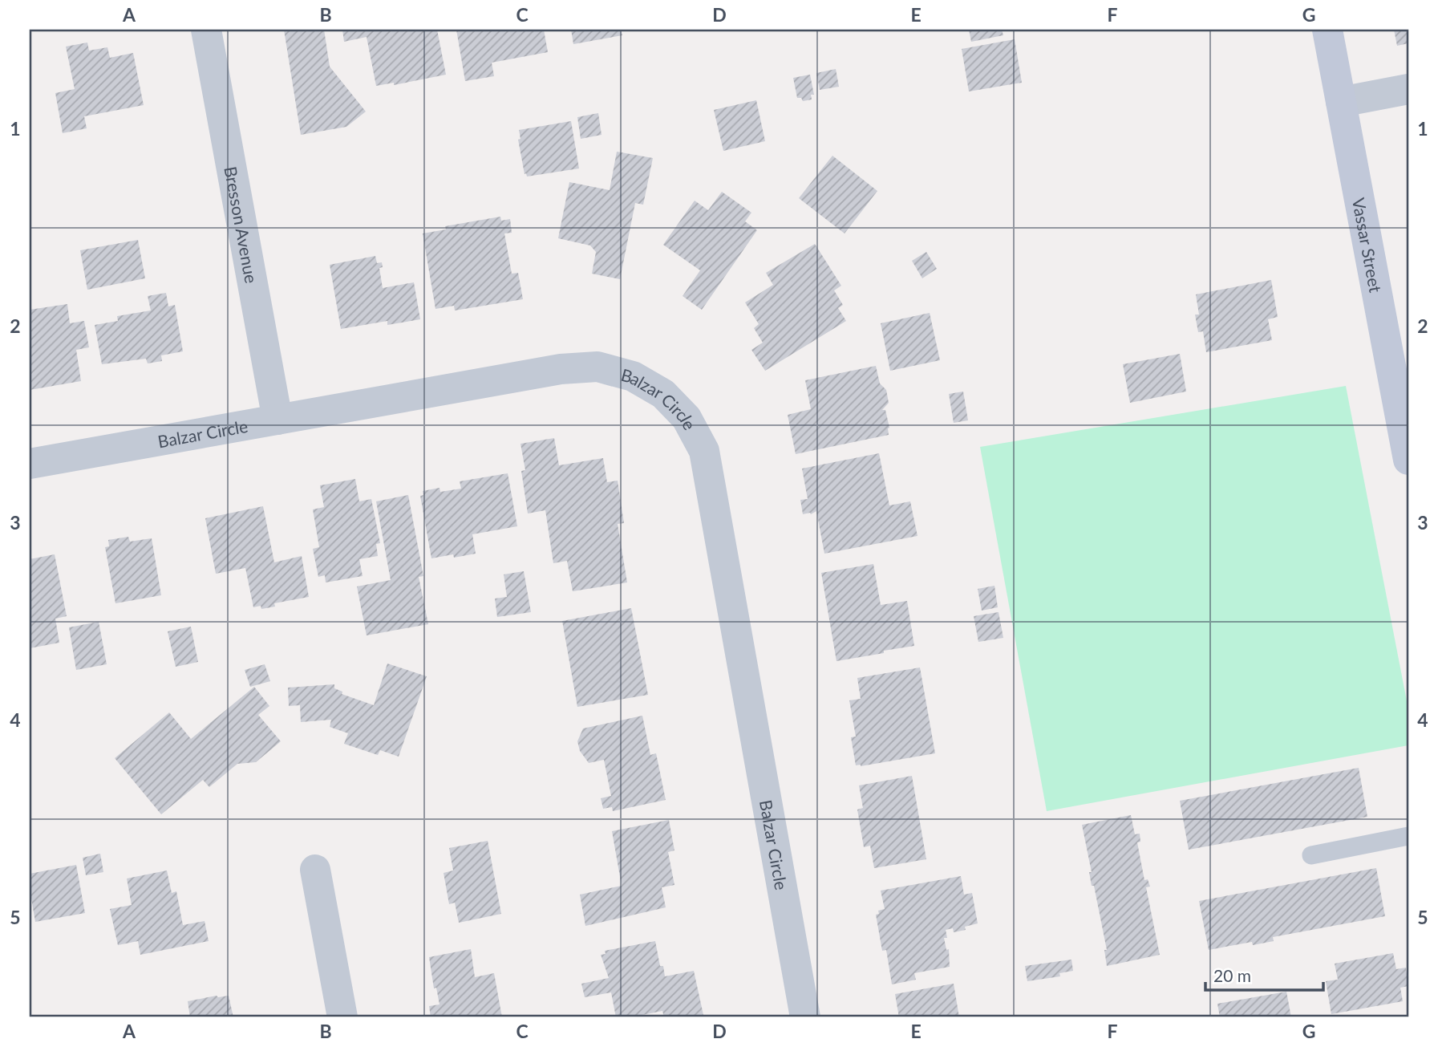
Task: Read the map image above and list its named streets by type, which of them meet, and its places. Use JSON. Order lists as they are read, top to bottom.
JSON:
{
  "streets": {
    "street": ["Bresson Avenue", "Vassar Street", "Balzar Circle"]
  },
  "crossings": [
    ["Bresson Avenue", "Balzar Circle"]
  ],
  "scale_bar": "20 m",
  "grid": {
    "columns": [
      "A",
      "B",
      "C",
      "D",
      "E",
      "F",
      "G"
    ],
    "rows": [
      "1",
      "2",
      "3",
      "4",
      "5"
    ]
  }
}
